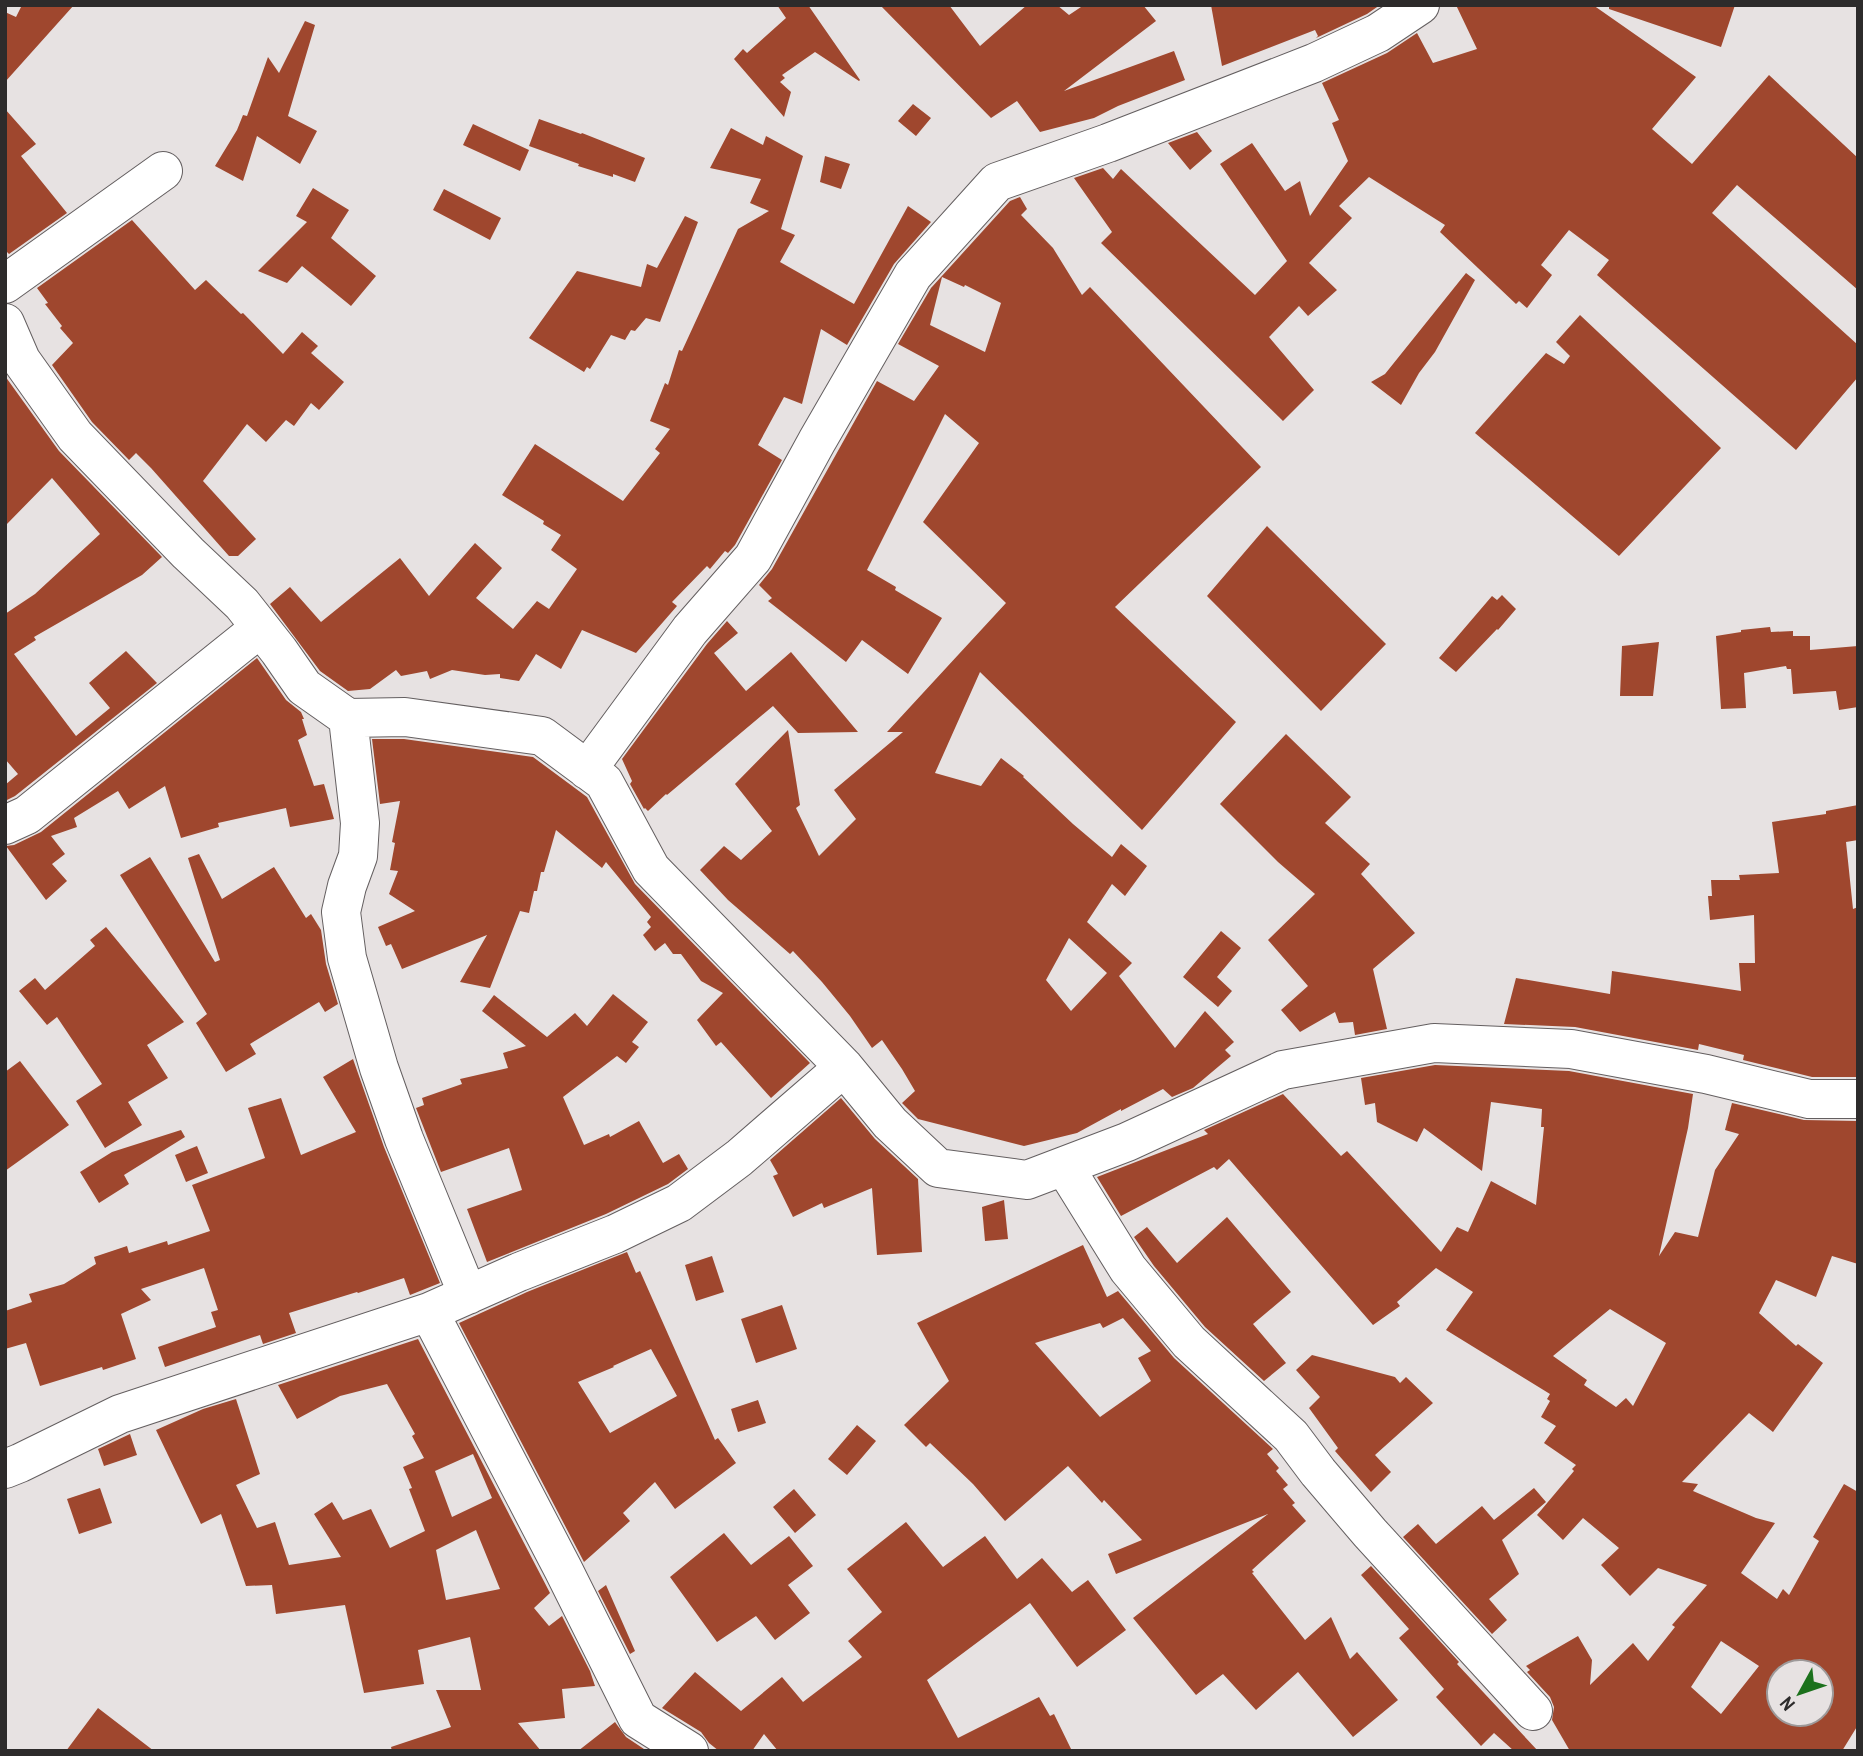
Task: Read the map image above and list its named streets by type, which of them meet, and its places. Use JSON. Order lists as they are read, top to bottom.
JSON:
{
  "north": "bottom left"
}
